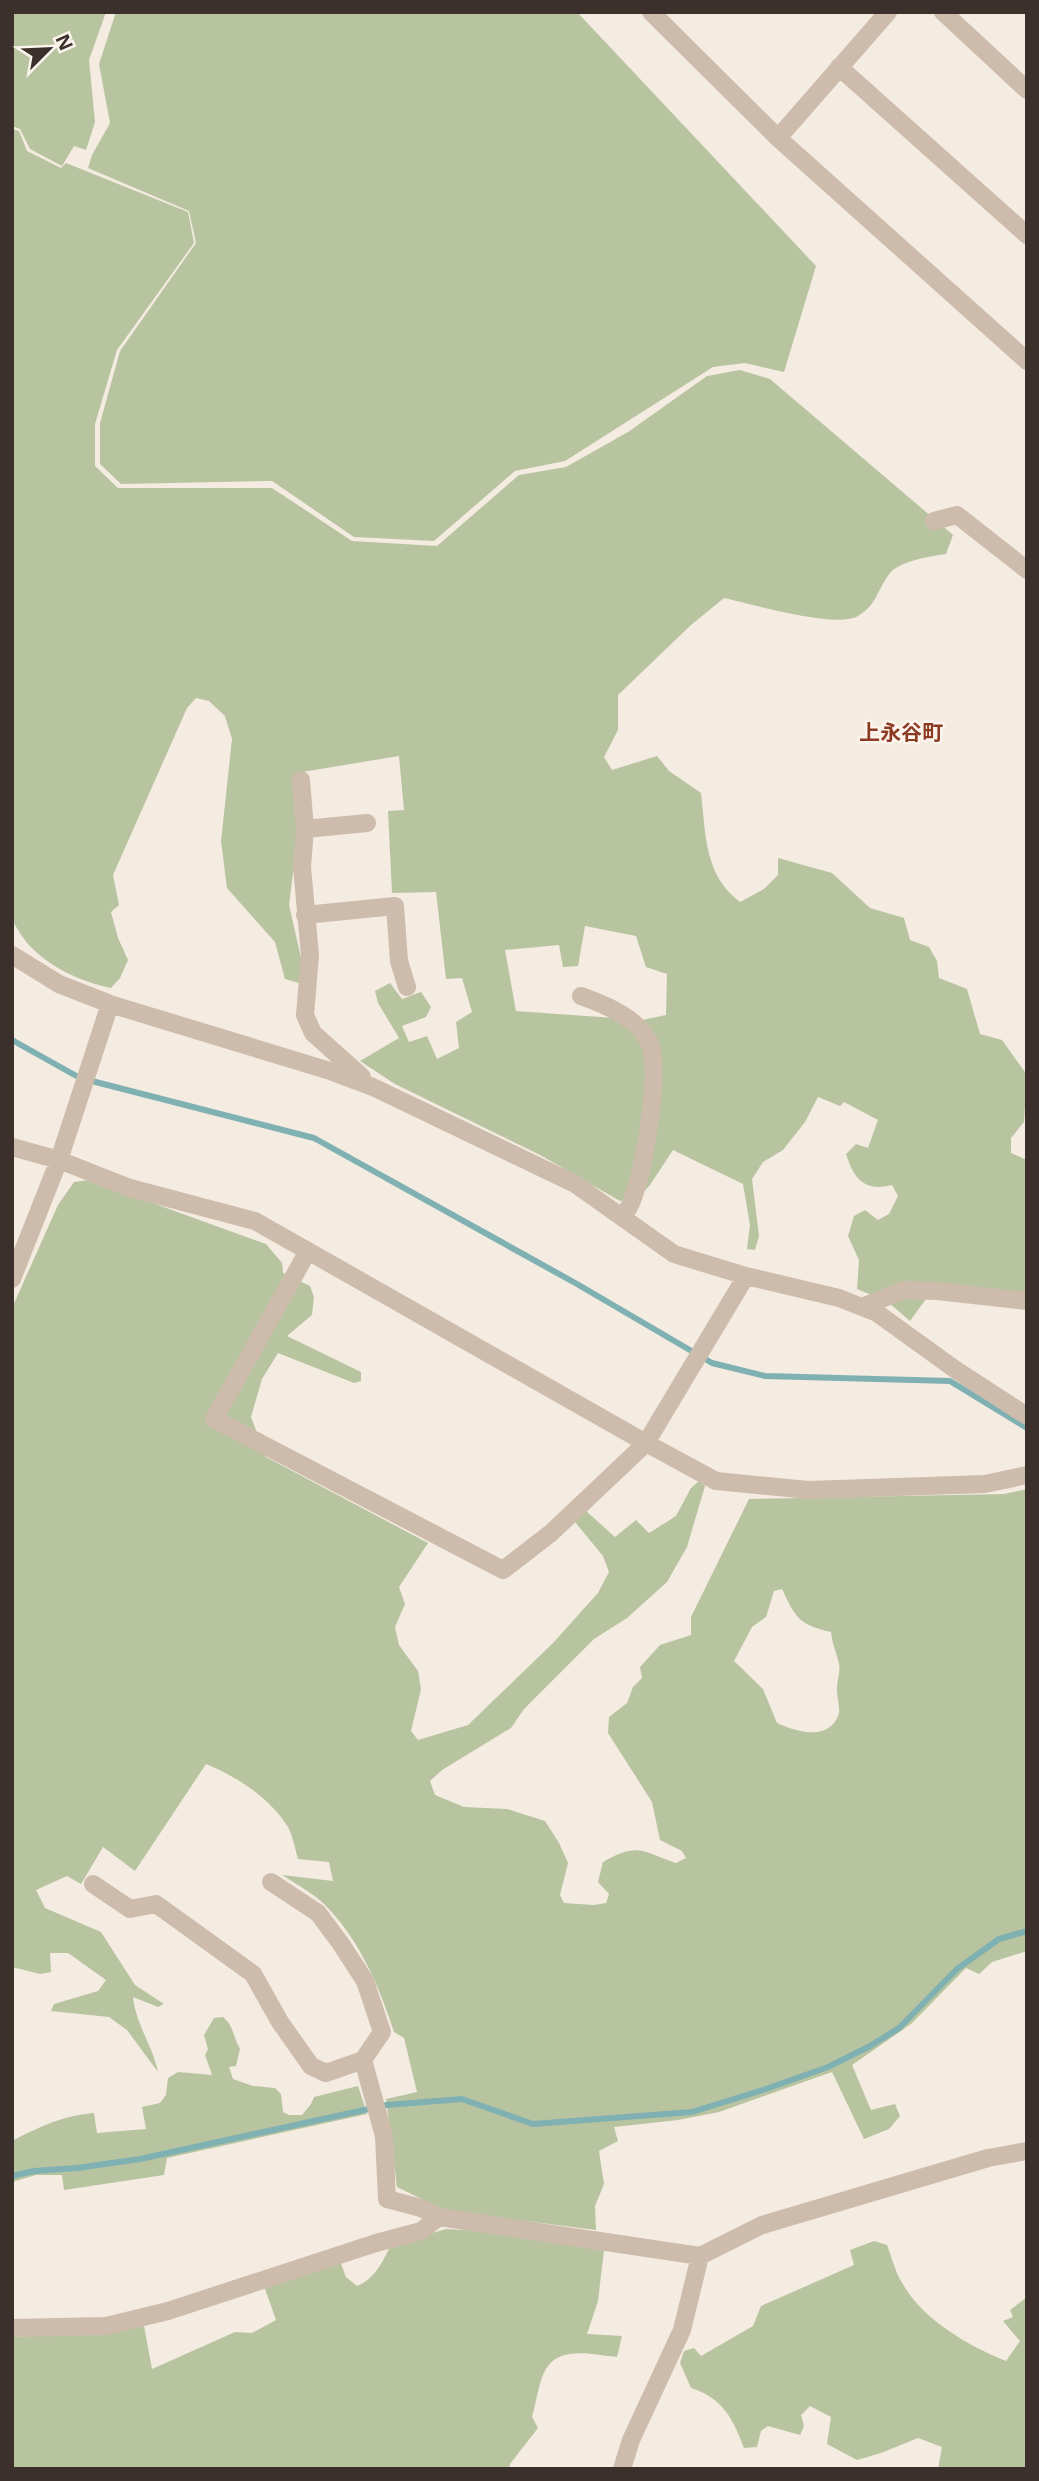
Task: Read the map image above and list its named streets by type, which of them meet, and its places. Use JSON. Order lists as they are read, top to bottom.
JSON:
{
  "districts": ["上永谷町"],
  "north": "top right"
}
